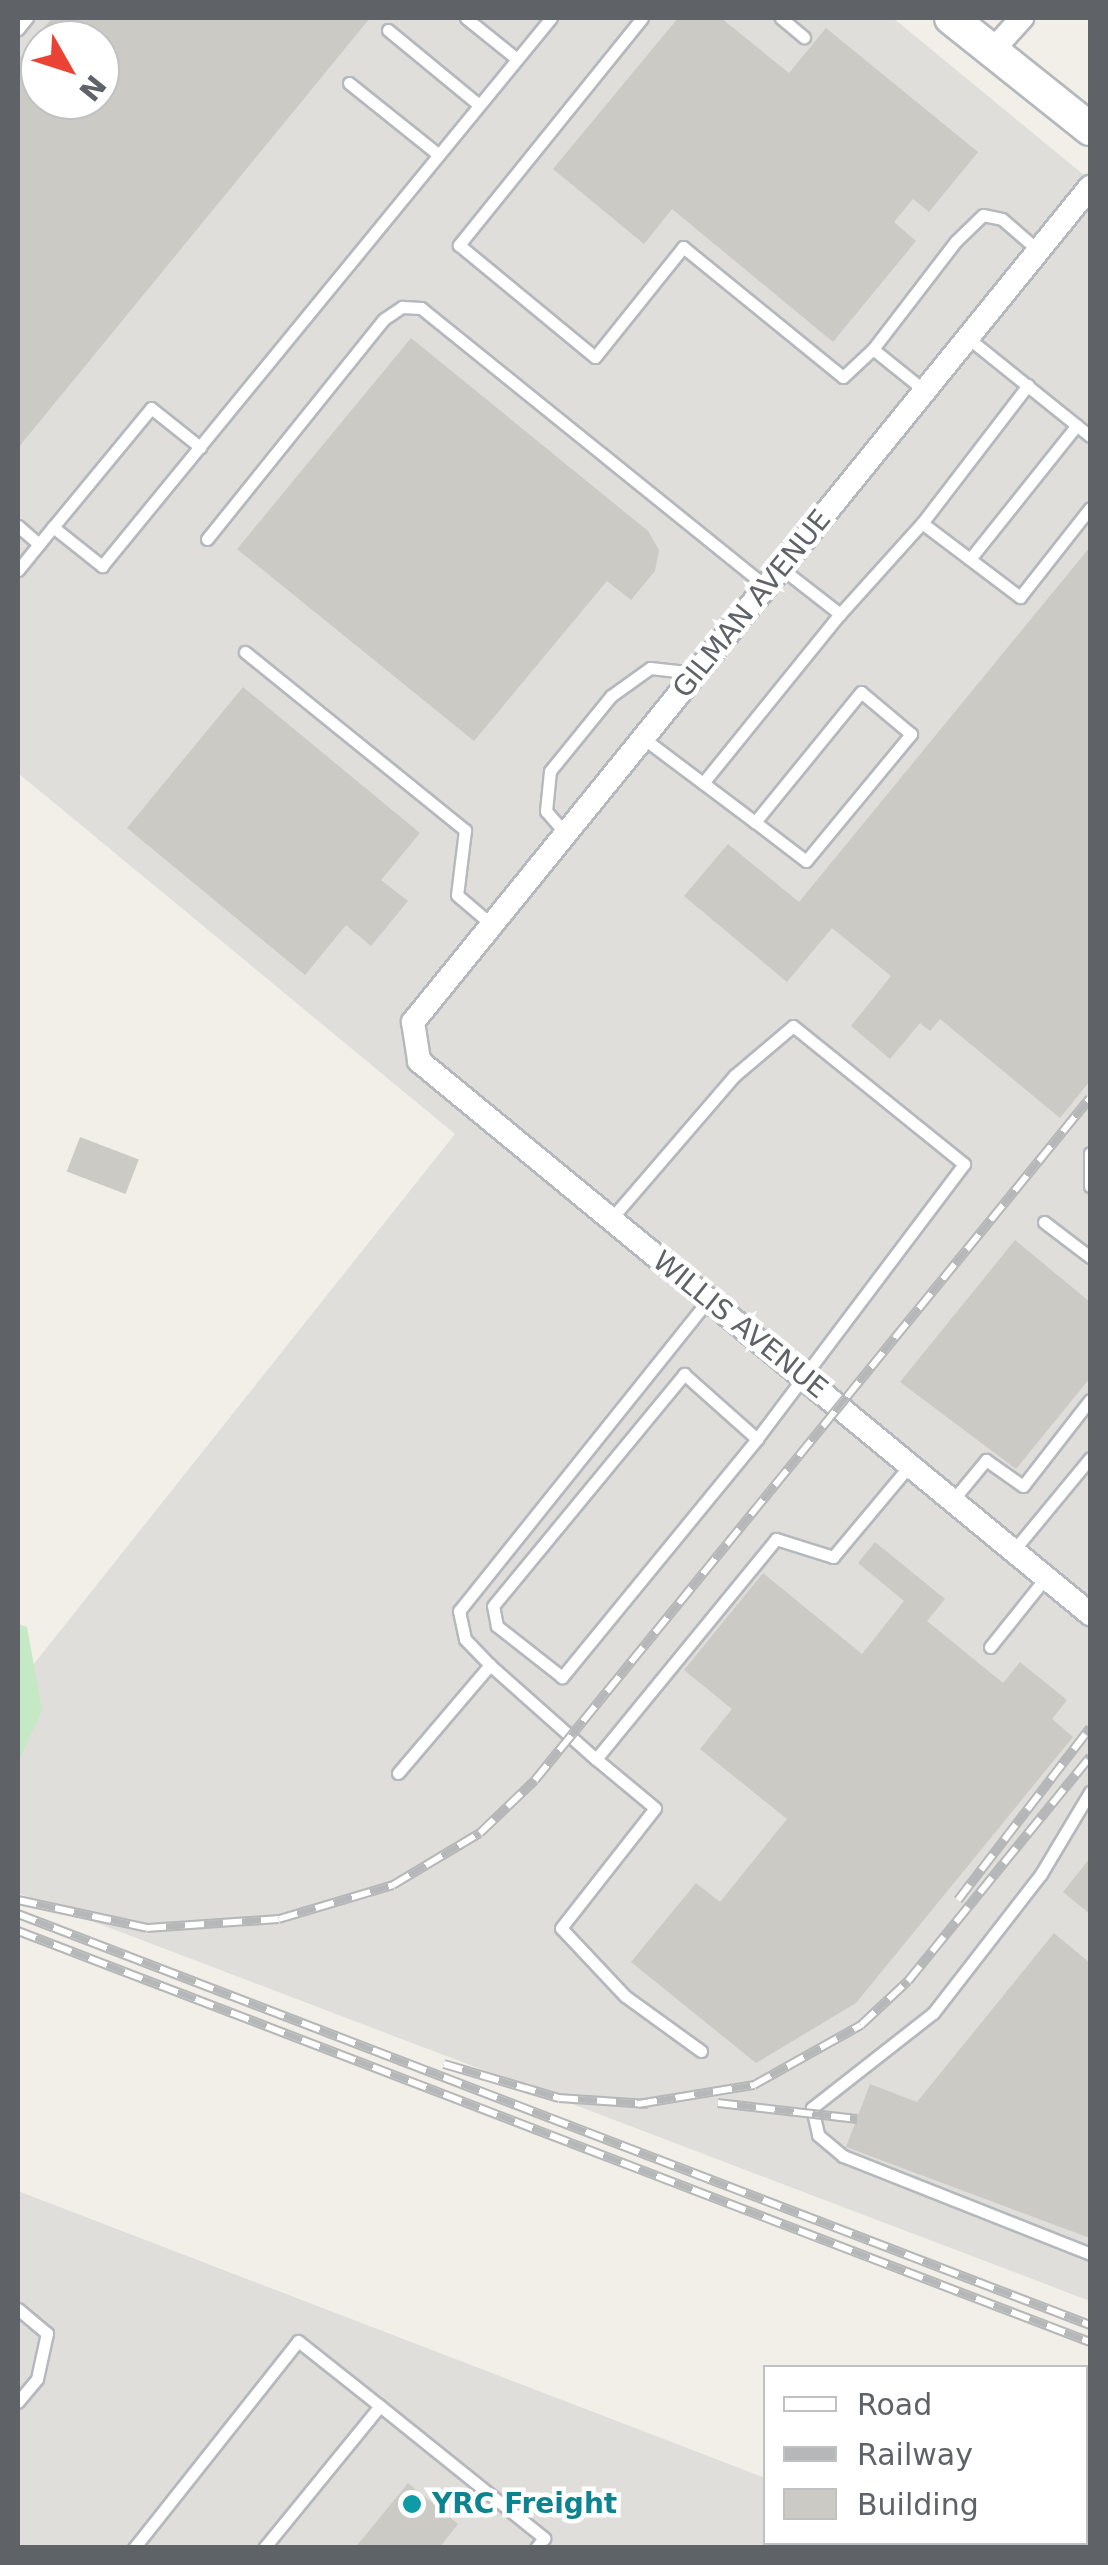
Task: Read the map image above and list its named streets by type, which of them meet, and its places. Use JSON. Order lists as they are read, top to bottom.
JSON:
{
  "streets": {
    "street": ["GILMAN AVENUE", "WILLIS AVENUE"]
  },
  "crossings": [
    ["GILMAN AVENUE", "WILLIS AVENUE"]
  ],
  "places": ["YRC Freight"],
  "legend": ["Road", "Railway", "Building"],
  "north": "bottom right"
}
